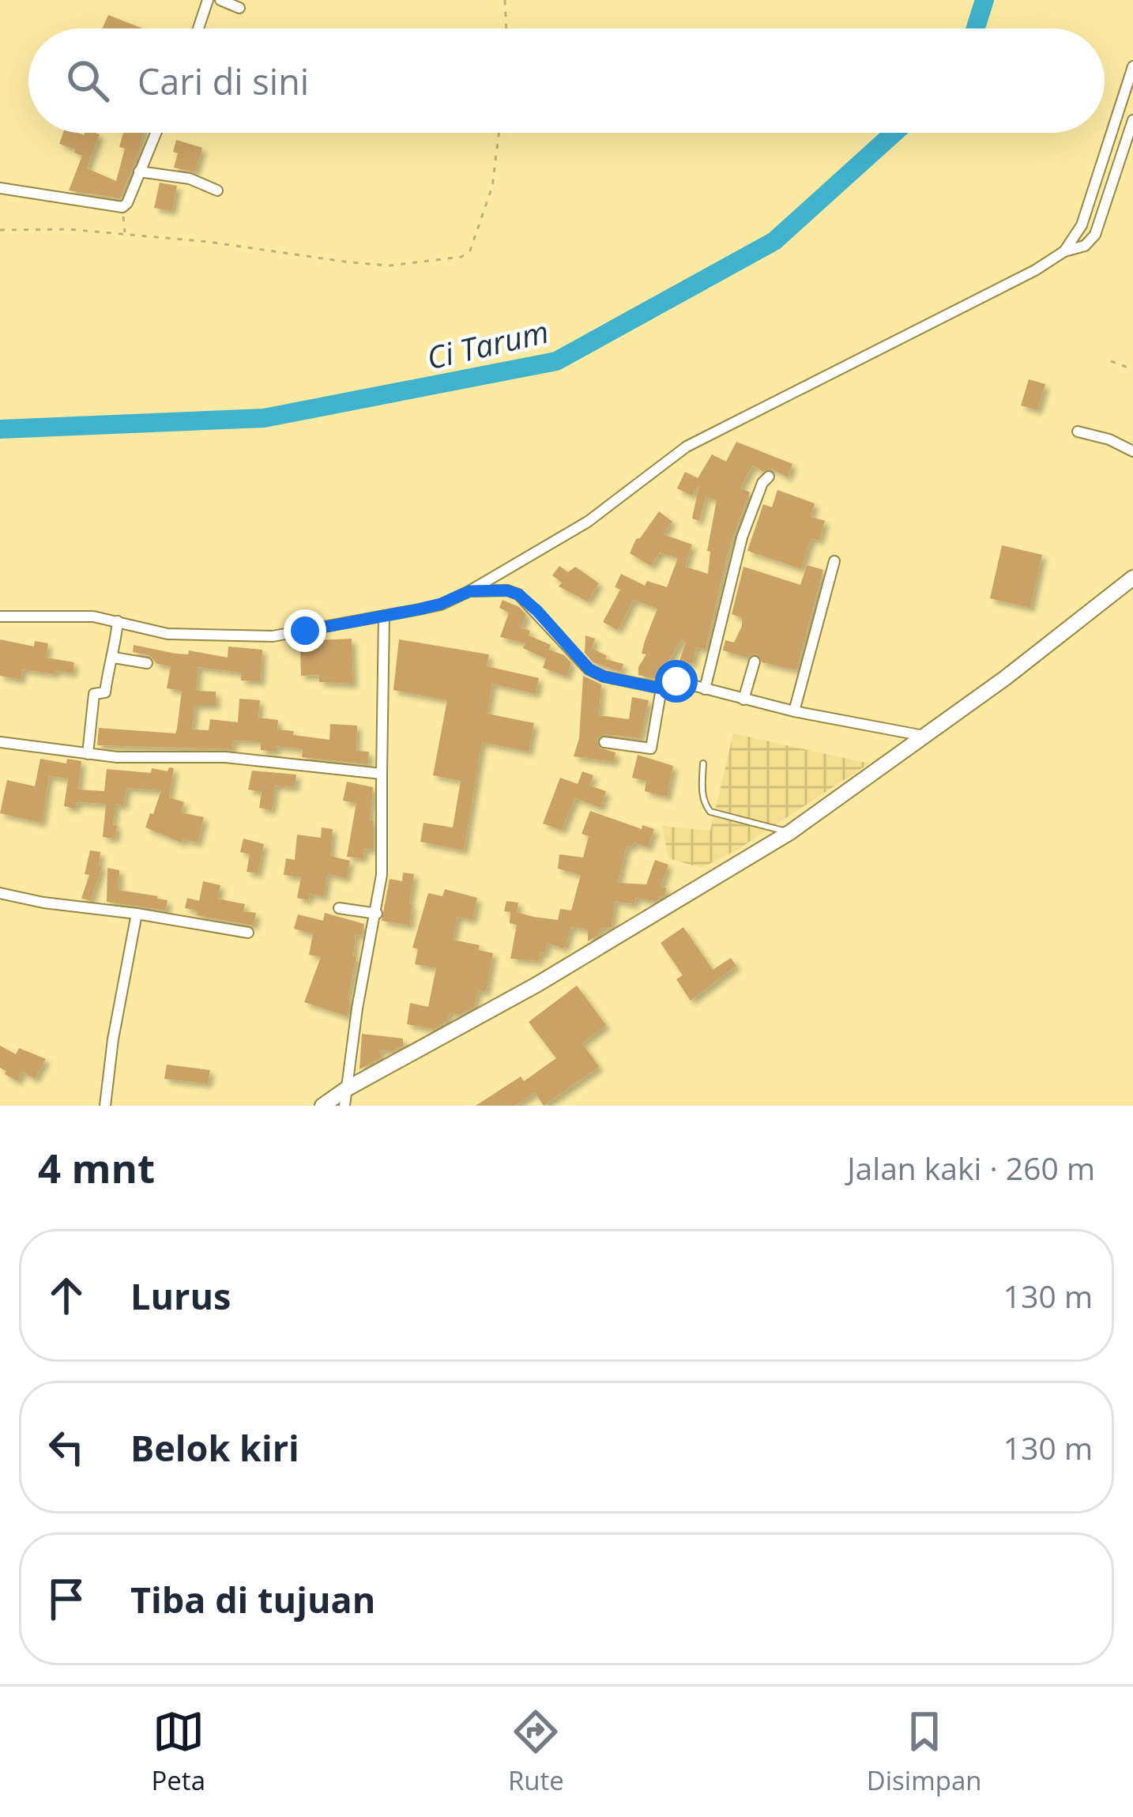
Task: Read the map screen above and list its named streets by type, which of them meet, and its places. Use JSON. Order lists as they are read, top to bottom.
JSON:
{
  "water": ["Ci Tarum"],
  "page": {
    "search": "Cari di sini",
    "heading": ["4 mnt", "Jalan kaki · 260 m"],
    "list": [
      ["Lurus", "130 m"],
      ["Belok kiri", "130 m"],
      "Tiba di tujuan"
    ],
    "nav": ["Peta", "Rute", "Disimpan"]
  }
}
